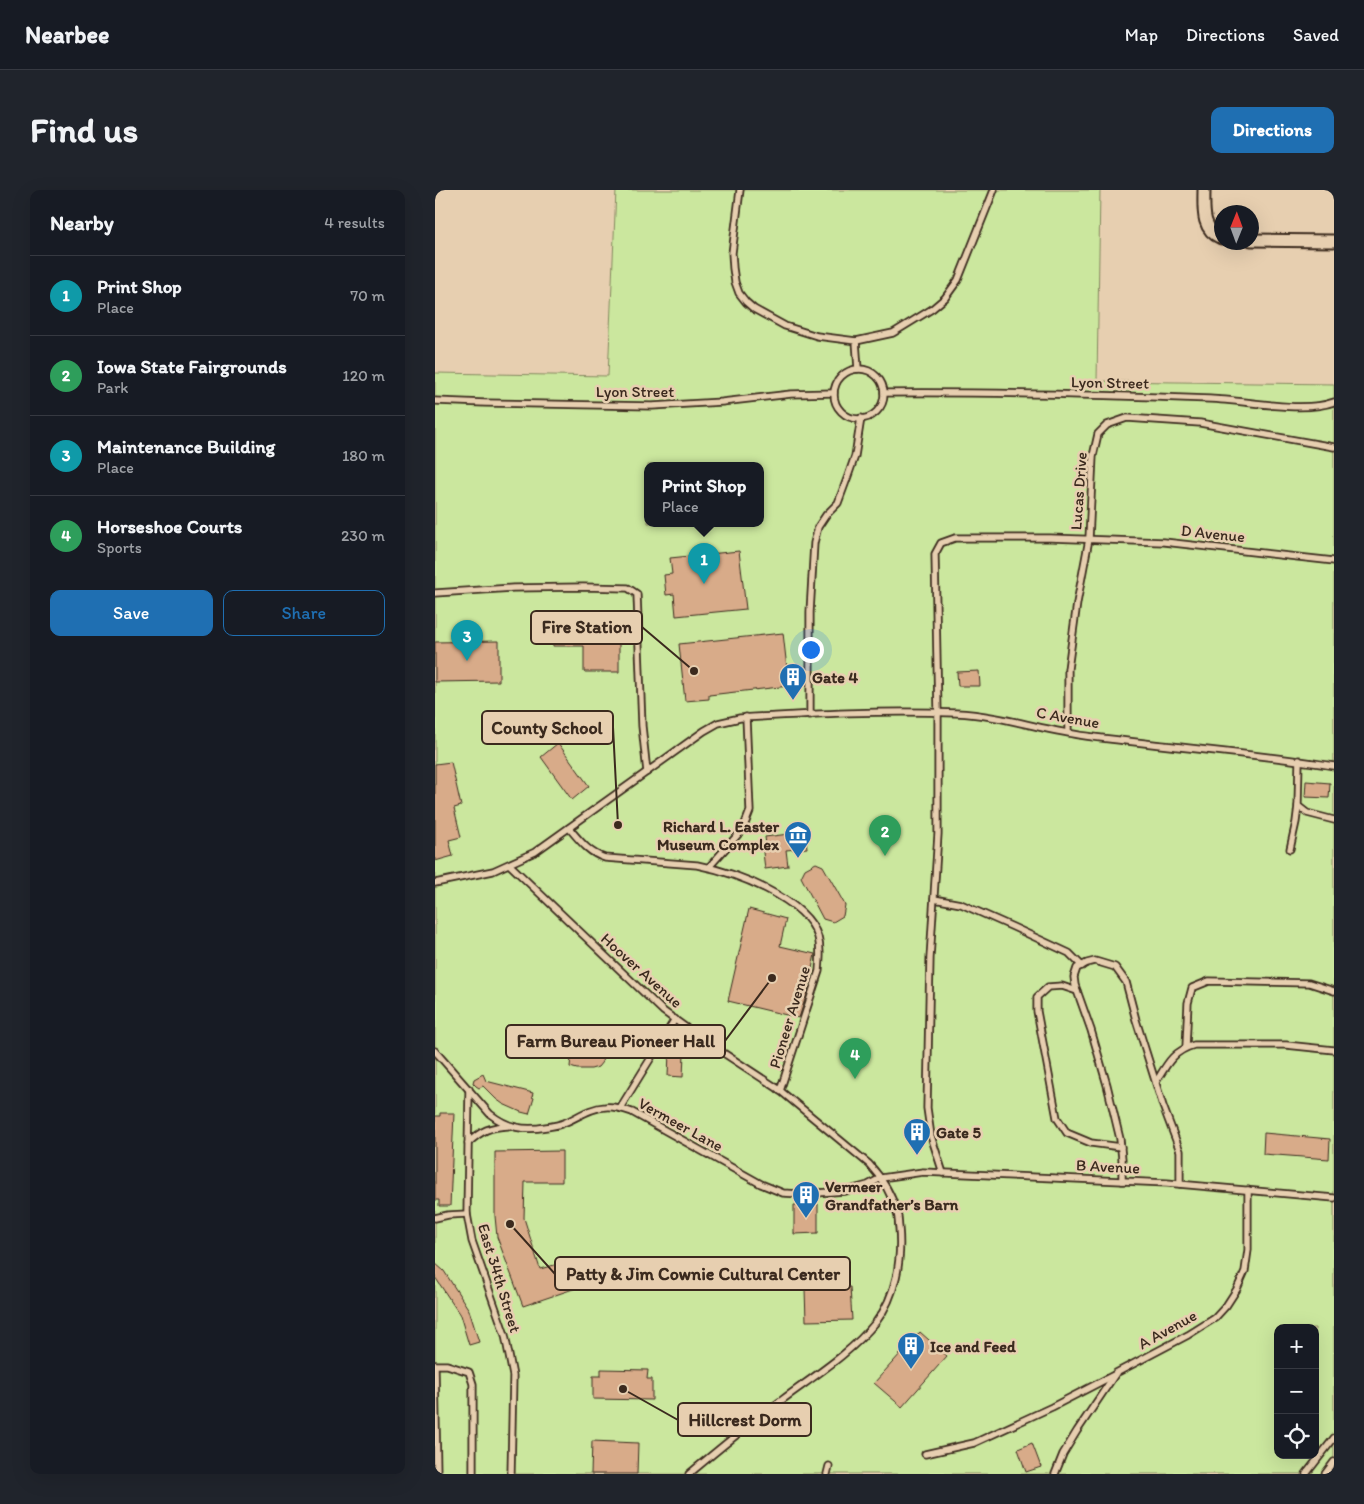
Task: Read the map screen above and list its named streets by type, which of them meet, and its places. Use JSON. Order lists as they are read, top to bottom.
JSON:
{
  "streets": {
    "lane": [
      "Lyon Street",
      "Lucas Drive",
      "D Avenue",
      "C Avenue",
      "Hoover Avenue",
      "Pioneer Avenue",
      "Vermeer Lane",
      "B Avenue",
      "East 34th Street",
      "A Avenue"
    ]
  },
  "crossings": [
    ["Lucas Drive", "D Avenue"],
    ["Lucas Drive", "C Avenue"],
    ["D Avenue", "C Avenue"],
    ["D Avenue", "B Avenue"],
    ["C Avenue", "Hoover Avenue"],
    ["C Avenue", "Pioneer Avenue"],
    ["Hoover Avenue", "Pioneer Avenue"],
    ["Hoover Avenue", "Vermeer Lane"],
    ["Hoover Avenue", "B Avenue"],
    ["Vermeer Lane", "B Avenue"],
    ["Vermeer Lane", "East 34th Street"],
    ["B Avenue", "A Avenue"]
  ],
  "places": {
    "other": [
      "Fire Station",
      "County School",
      "Farm Bureau Pioneer Hall",
      "Patty & Jim Cownie Cultural Center",
      "Hillcrest Dorm"
    ],
    "building": [
      "Gate 4",
      "Gate 5",
      "Vermeer Grandfather’s Barn",
      "Ice and Feed"
    ],
    "museum": ["Richard L. Easter Museum Complex"]
  },
  "north": "top",
  "page": {
    "header": "Nearbee",
    "nav": ["Map", "Directions", "Saved"],
    "buttons": [
      "Directions",
      ["Save", "Share"]
    ],
    "title": "Find us",
    "heading": ["Nearby", "4 results"],
    "list": [
      {
        "mark": "1",
        "name": "Print Shop",
        "note": "Place",
        "value": "70 m"
      },
      {
        "mark": "2",
        "name": "Iowa State Fairgrounds",
        "note": "Park",
        "value": "120 m"
      },
      {
        "mark": "3",
        "name": "Maintenance Building",
        "note": "Place",
        "value": "180 m"
      },
      {
        "mark": "4",
        "name": "Horseshoe Courts",
        "note": "Sports",
        "value": "230 m"
      }
    ],
    "popup": ["Print Shop", "Place"],
    "pins": [
      "1",
      "3",
      "2",
      "4"
    ],
    "map_buttons": ["+", "−"]
  }
}
